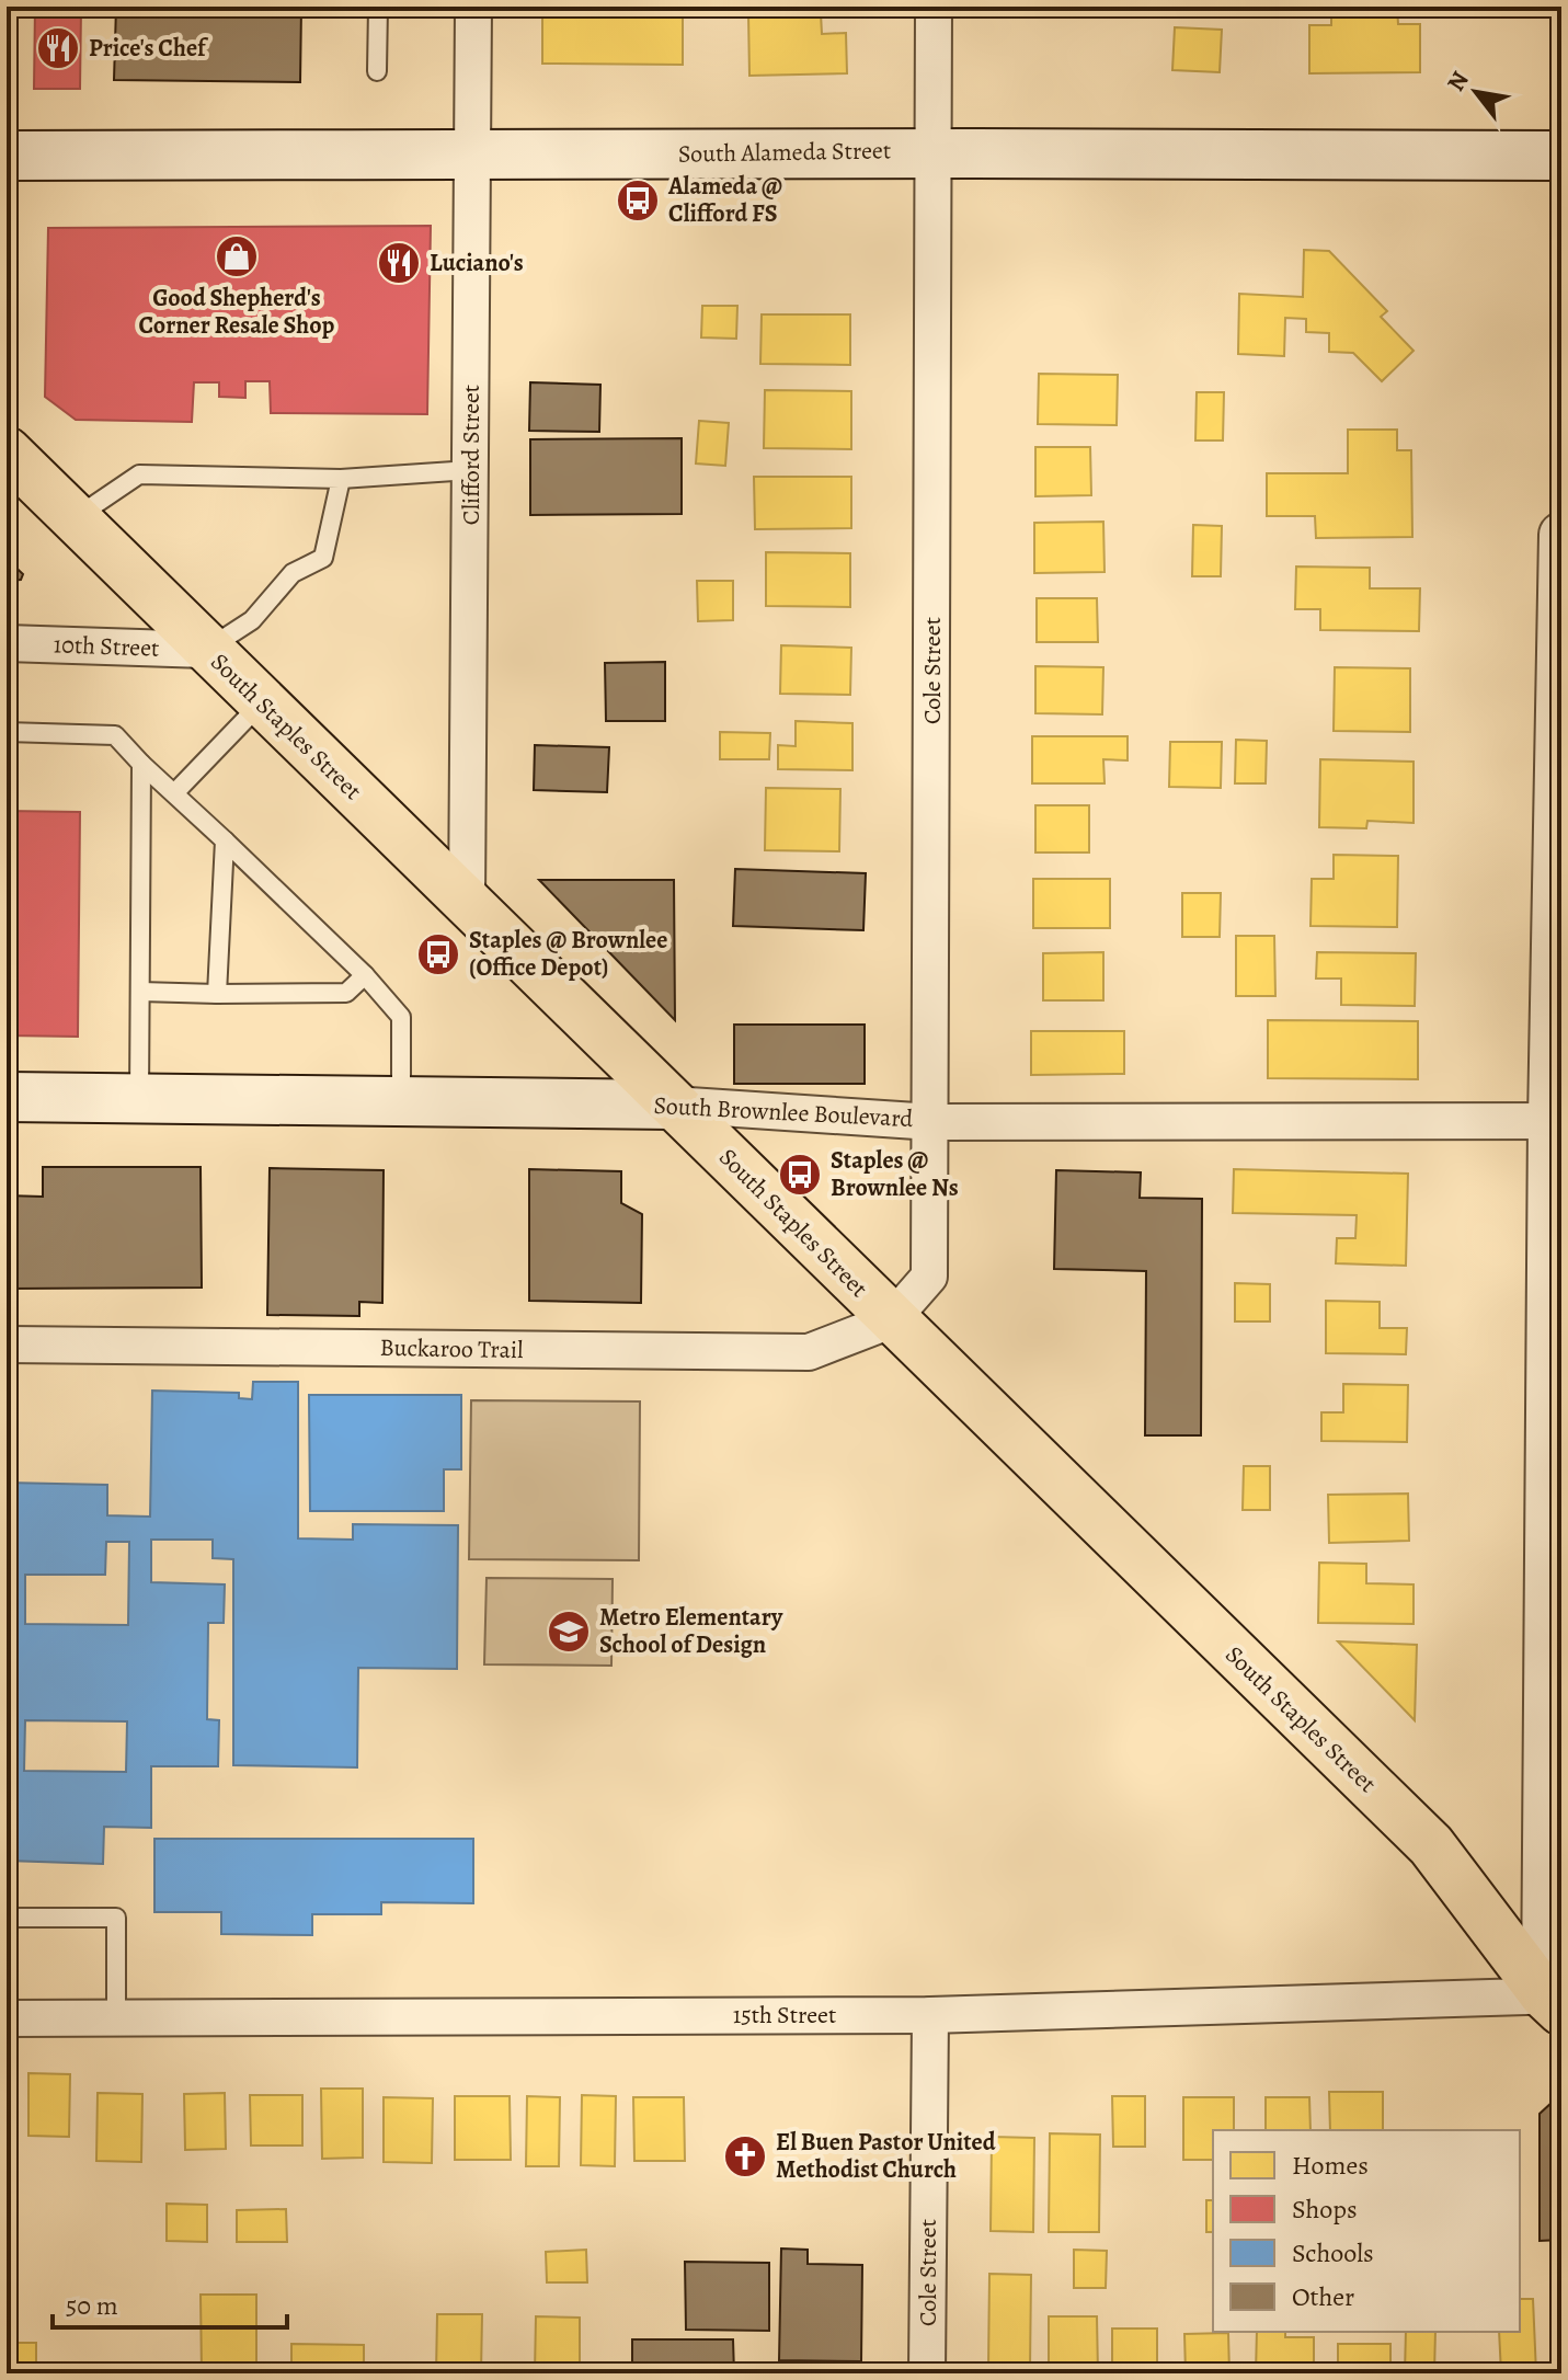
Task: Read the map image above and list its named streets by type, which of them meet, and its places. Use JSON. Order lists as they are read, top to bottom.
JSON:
{
  "streets": {
    "main road": ["South Alameda Street", "South Staples Street", "South Brownlee Boulevard"],
    "street": [
      "Clifford Street",
      "10th Street",
      "Cole Street",
      "Buckaroo Trail",
      "15th Street"
    ]
  },
  "crossings": [
    ["South Alameda Street", "Clifford Street"],
    ["South Alameda Street", "Cole Street"],
    ["Clifford Street", "South Staples Street"],
    ["10th Street", "South Staples Street"],
    ["Cole Street", "South Staples Street"],
    ["Cole Street", "South Brownlee Boulevard"],
    ["Cole Street", "Buckaroo Trail"],
    ["Cole Street", "15th Street"],
    ["South Staples Street", "South Brownlee Boulevard"],
    ["South Staples Street", "Buckaroo Trail"],
    ["South Staples Street", "15th Street"]
  ],
  "places": {
    "restaurant": ["Price's Chef", "Luciano's"],
    "bus stop": ["Alameda @ Clifford FS", "Staples @ Brownlee (Office Depot)", "Staples @ Brownlee Ns"],
    "shop": ["Good Shepherd's Corner Resale Shop"],
    "school or university": ["Metro Elementary School of Design"],
    "church": ["El Buen Pastor United Methodist Church"]
  },
  "legend": [
    "Homes",
    "Shops",
    "Schools",
    "Other"
  ],
  "scale_bar": "50 m",
  "north": "top left"
}
